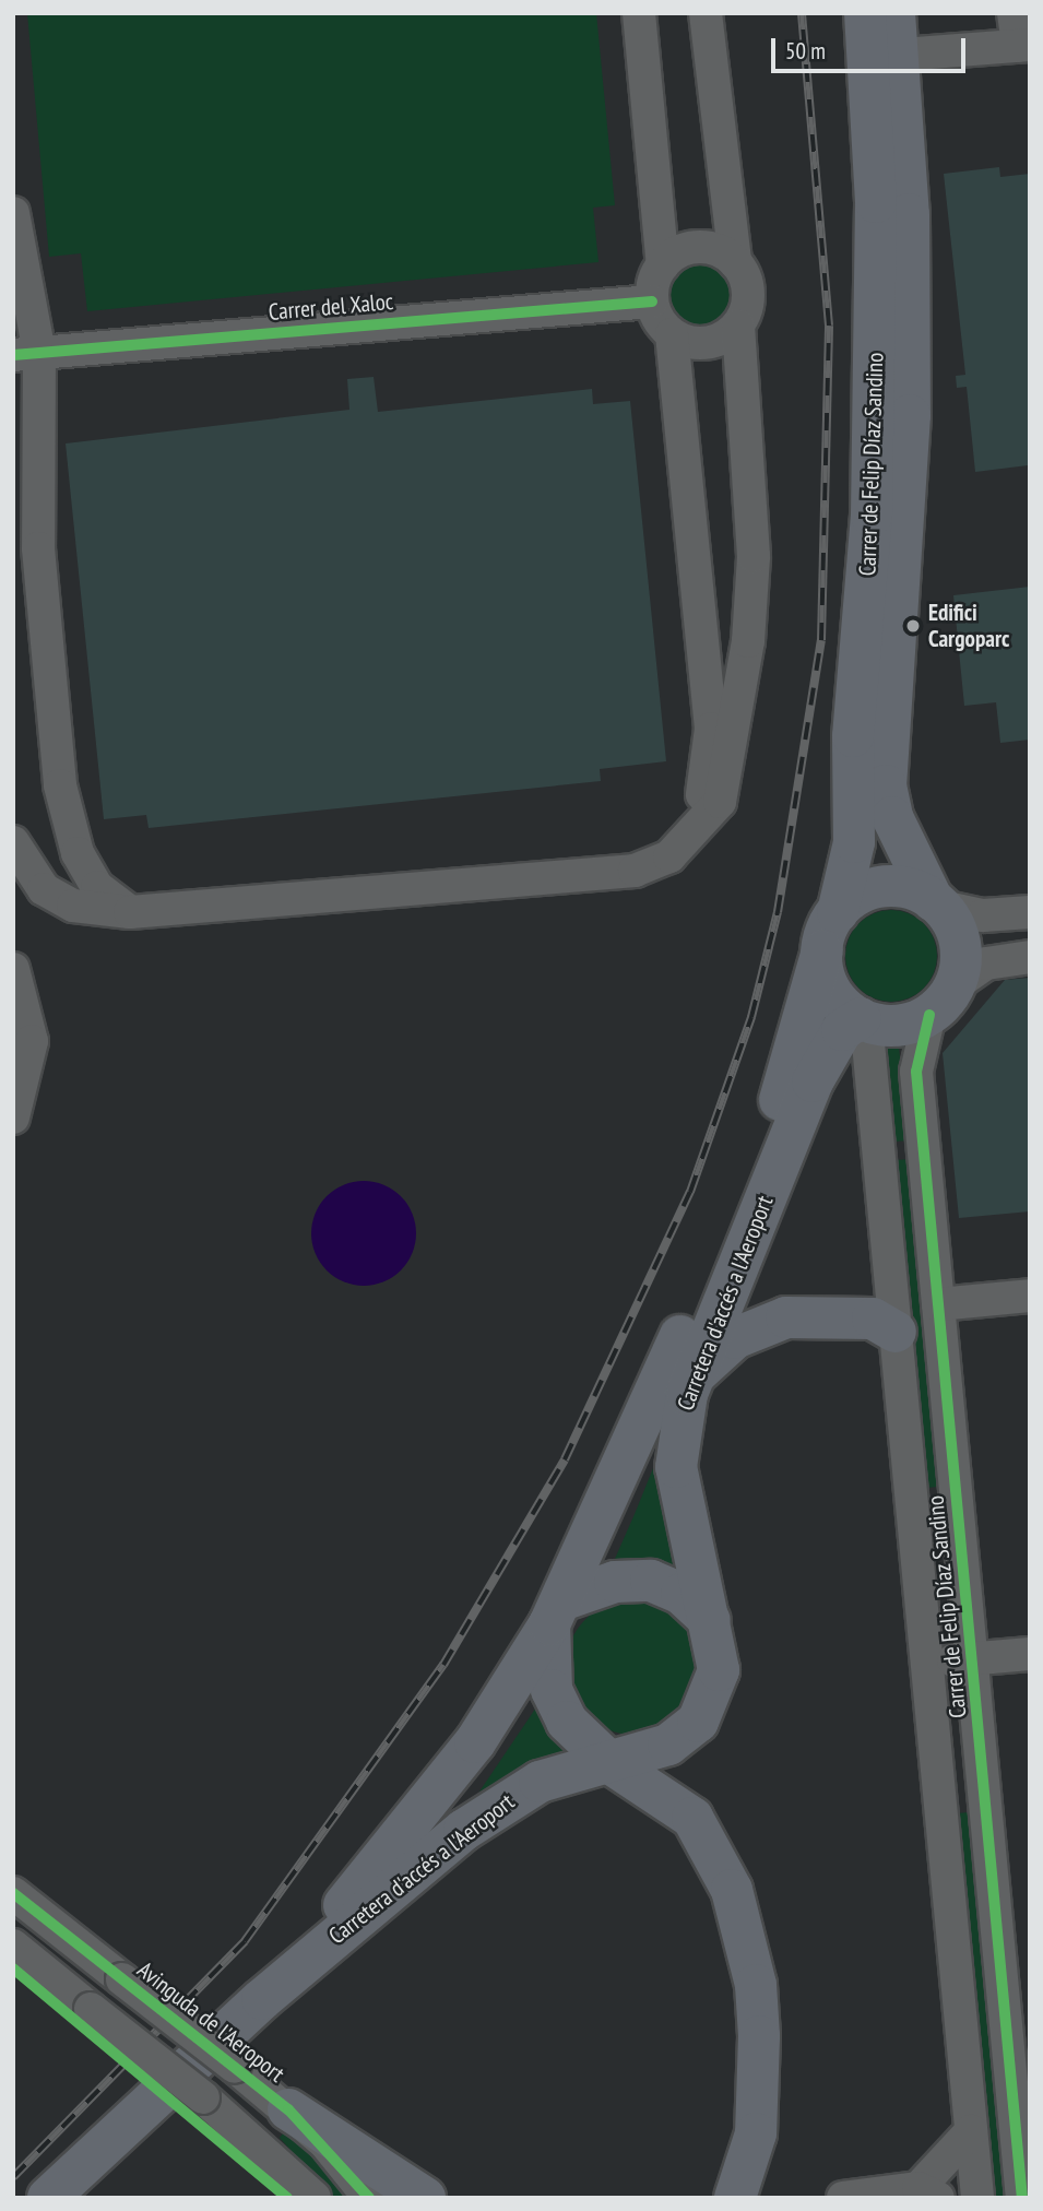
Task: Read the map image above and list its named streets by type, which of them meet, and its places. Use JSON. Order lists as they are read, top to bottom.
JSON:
{
  "streets": {
    "main road": ["Carrer de Felip Díaz Sandino", "Carretera d'accés a l'Aeroport"],
    "street": ["Carrer del Xaloc", "Avinguda de l'Aeroport"]
  },
  "crossings": [
    ["Carrer de Felip Díaz Sandino", "Carretera d'accés a l'Aeroport"]
  ],
  "places": ["Edifici Cargoparc"],
  "scale_bar": "50 m"
}
